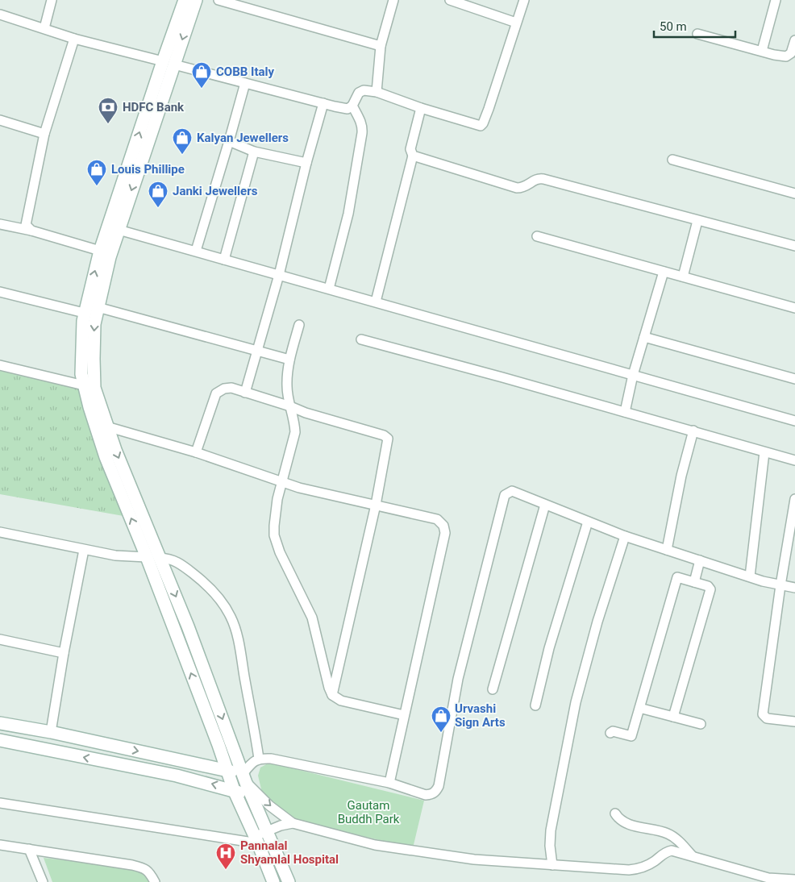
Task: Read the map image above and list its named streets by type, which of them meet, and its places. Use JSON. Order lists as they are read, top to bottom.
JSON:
{
  "parks": ["Gautam Buddh Park"],
  "places": {
    "shop": [
      "COBB Italy",
      "Kalyan Jewellers",
      "Louis Phillipe",
      "Janki Jewellers",
      "Urvashi Sign Arts"
    ],
    "bank": ["HDFC Bank"],
    "hospital": ["Pannalal Shyamlal Hospital"]
  },
  "scale_bar": "50 m"
}
